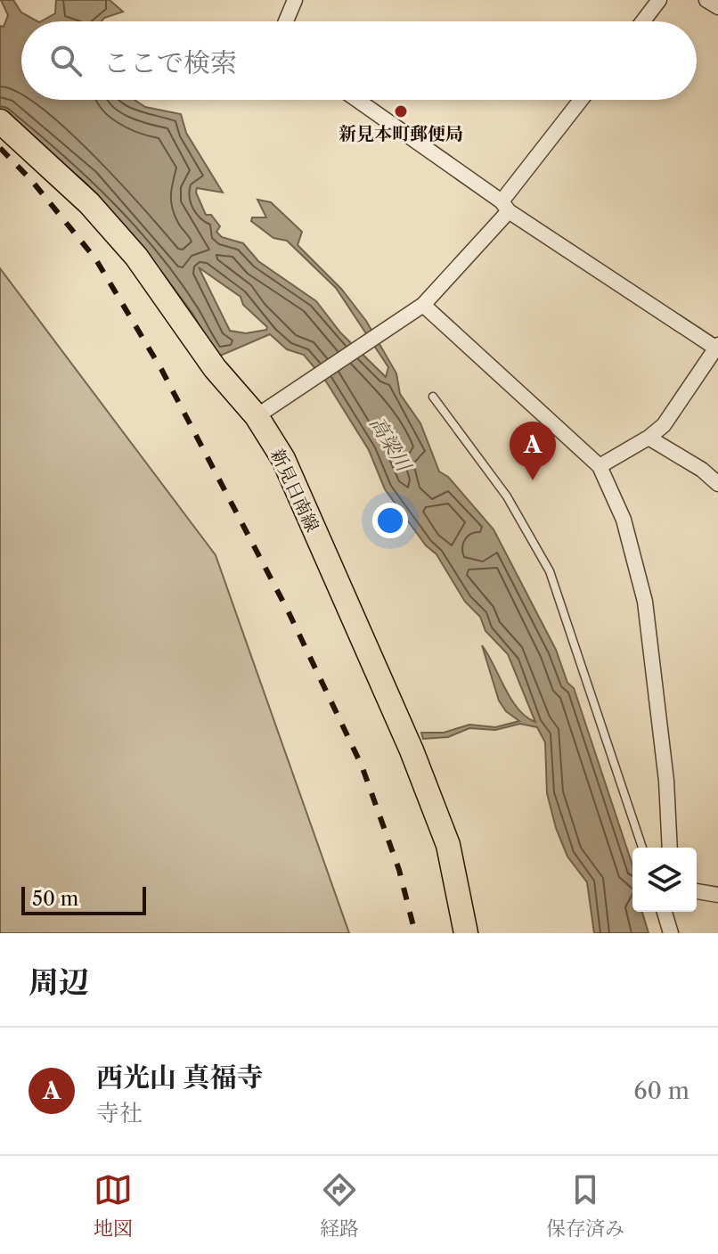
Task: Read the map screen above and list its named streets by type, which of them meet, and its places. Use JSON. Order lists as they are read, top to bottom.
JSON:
{
  "streets": {
    "main road": ["新見日南線"]
  },
  "water": ["高梁川"],
  "places": ["新見本町郵便局"],
  "scale_bar": "50 m",
  "page": {
    "search": "ここで検索",
    "pins": "A",
    "scale": "50 m",
    "heading": "周辺",
    "list": [
      {
        "mark": "A",
        "name": "西光山 真福寺",
        "note": "寺社",
        "value": "60 m"
      }
    ],
    "nav": ["地図", "経路", "保存済み"]
  }
}
